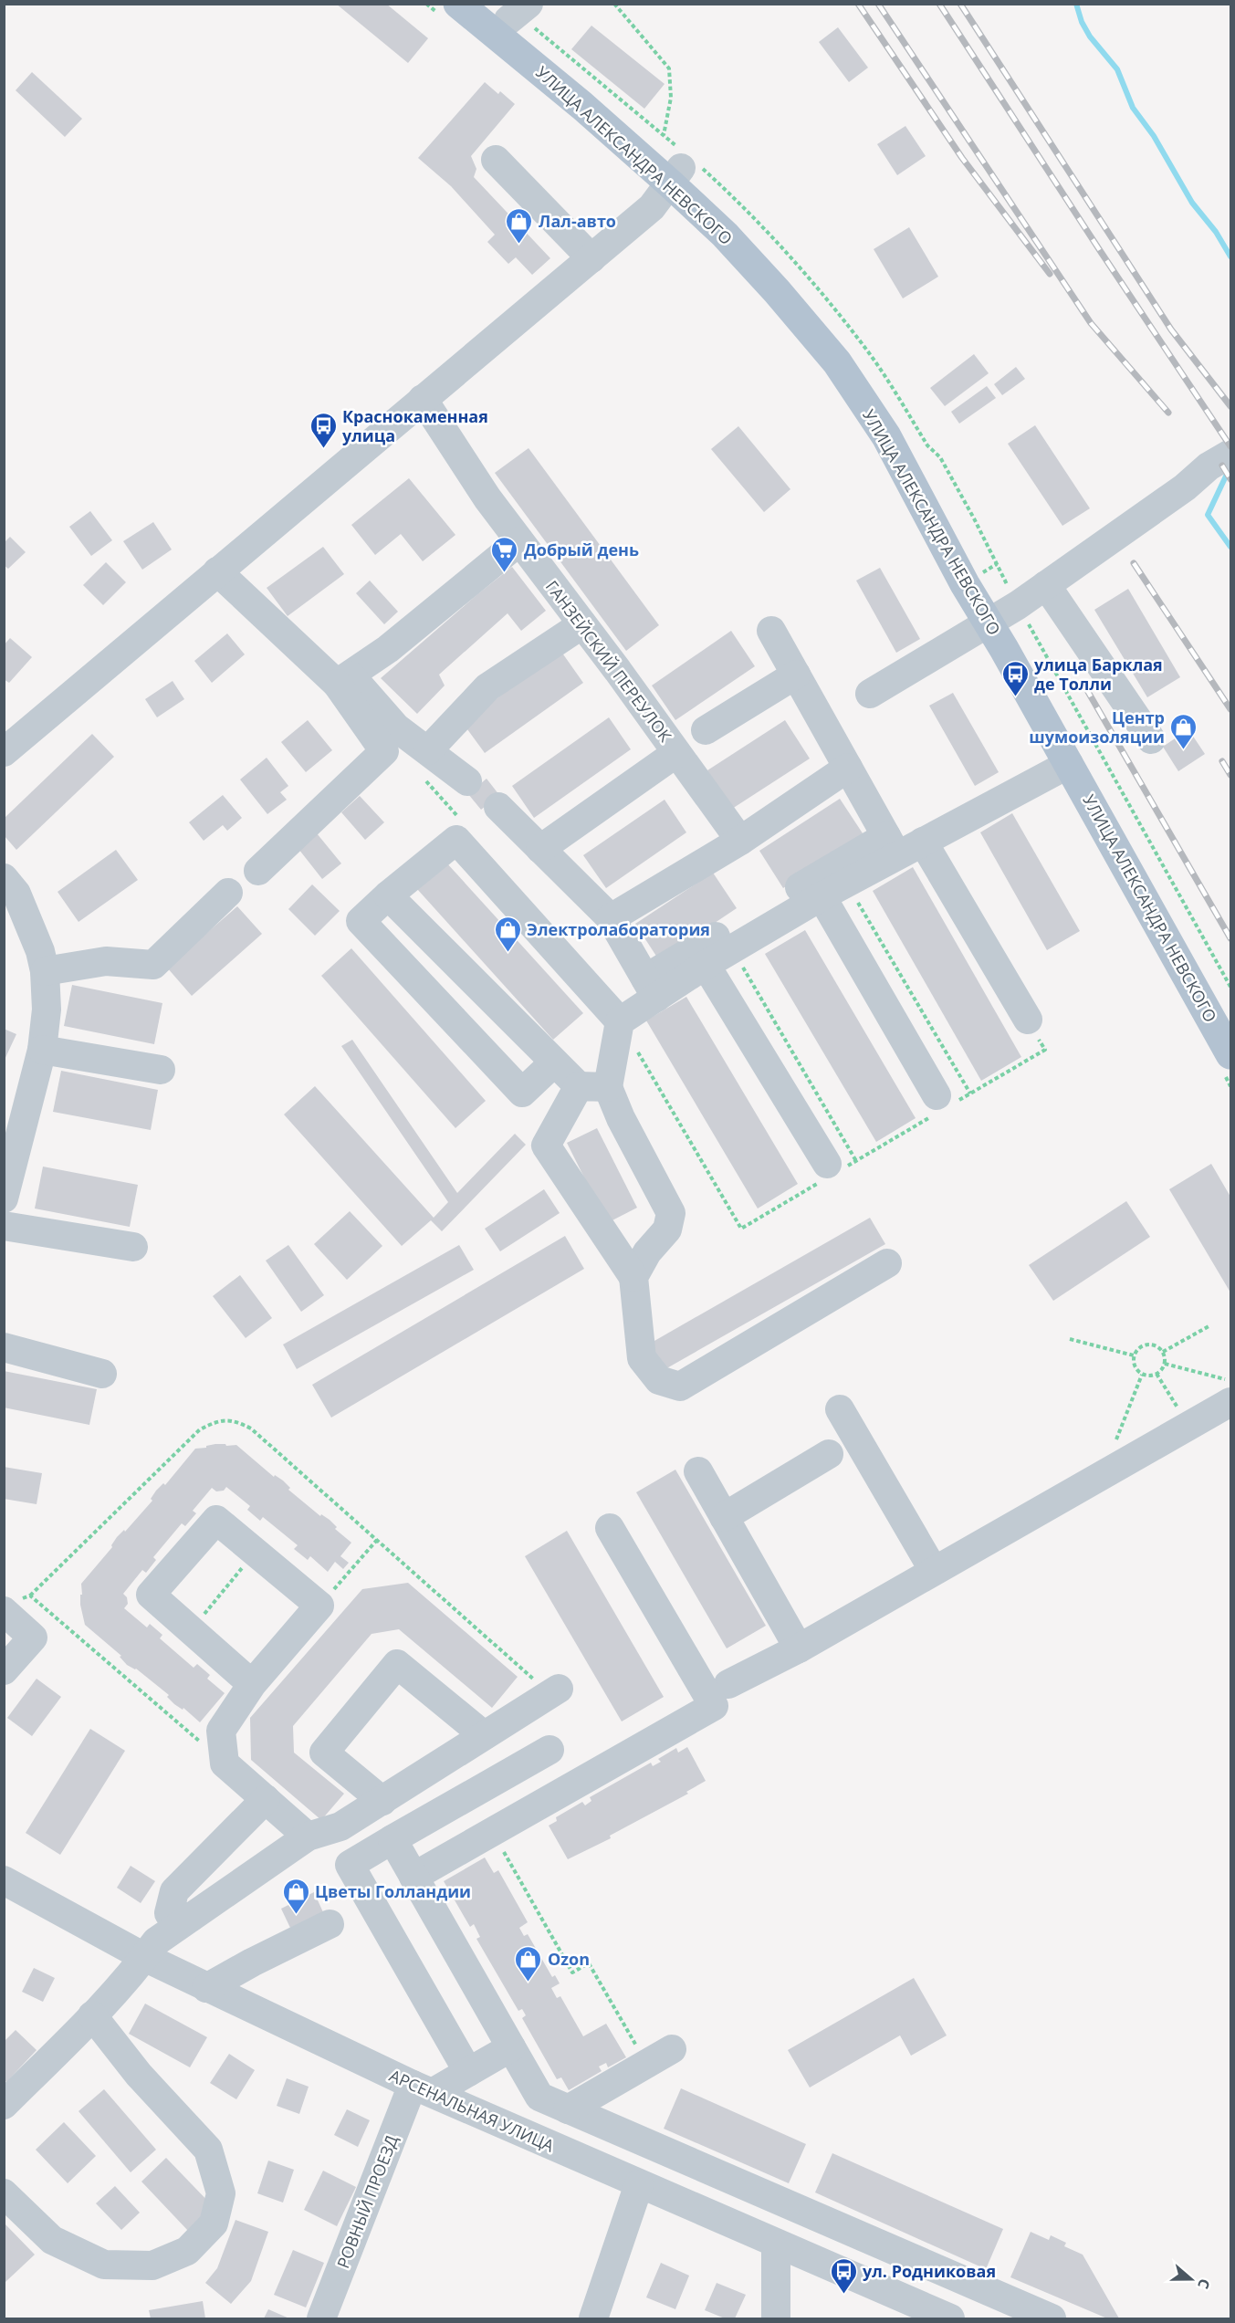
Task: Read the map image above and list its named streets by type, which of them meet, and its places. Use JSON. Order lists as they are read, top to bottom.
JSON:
{
  "streets": {
    "main road": ["УЛИЦА АЛЕКСАНДРА НЕВСКОГО"],
    "street": ["ГАНЗЕЙСКИЙ ПЕРЕУЛОК", "АРСЕНАЛЬНАЯ УЛИЦА", "РОВНЫЙ ПРОЕЗД"]
  },
  "crossings": [
    ["АРСЕНАЛЬНАЯ УЛИЦА", "РОВНЫЙ ПРОЕЗД"]
  ],
  "places": {
    "shop": [
      "Лал-авто",
      "Центр шумоизоляции",
      "Электролаборатория",
      "Цветы Голландии",
      "Ozon"
    ],
    "bus stop": ["Краснокаменная улица", "улица Барклая де Толли", "ул. Родниковая"],
    "supermarket": ["Добрый день"]
  },
  "north": "right"
}
